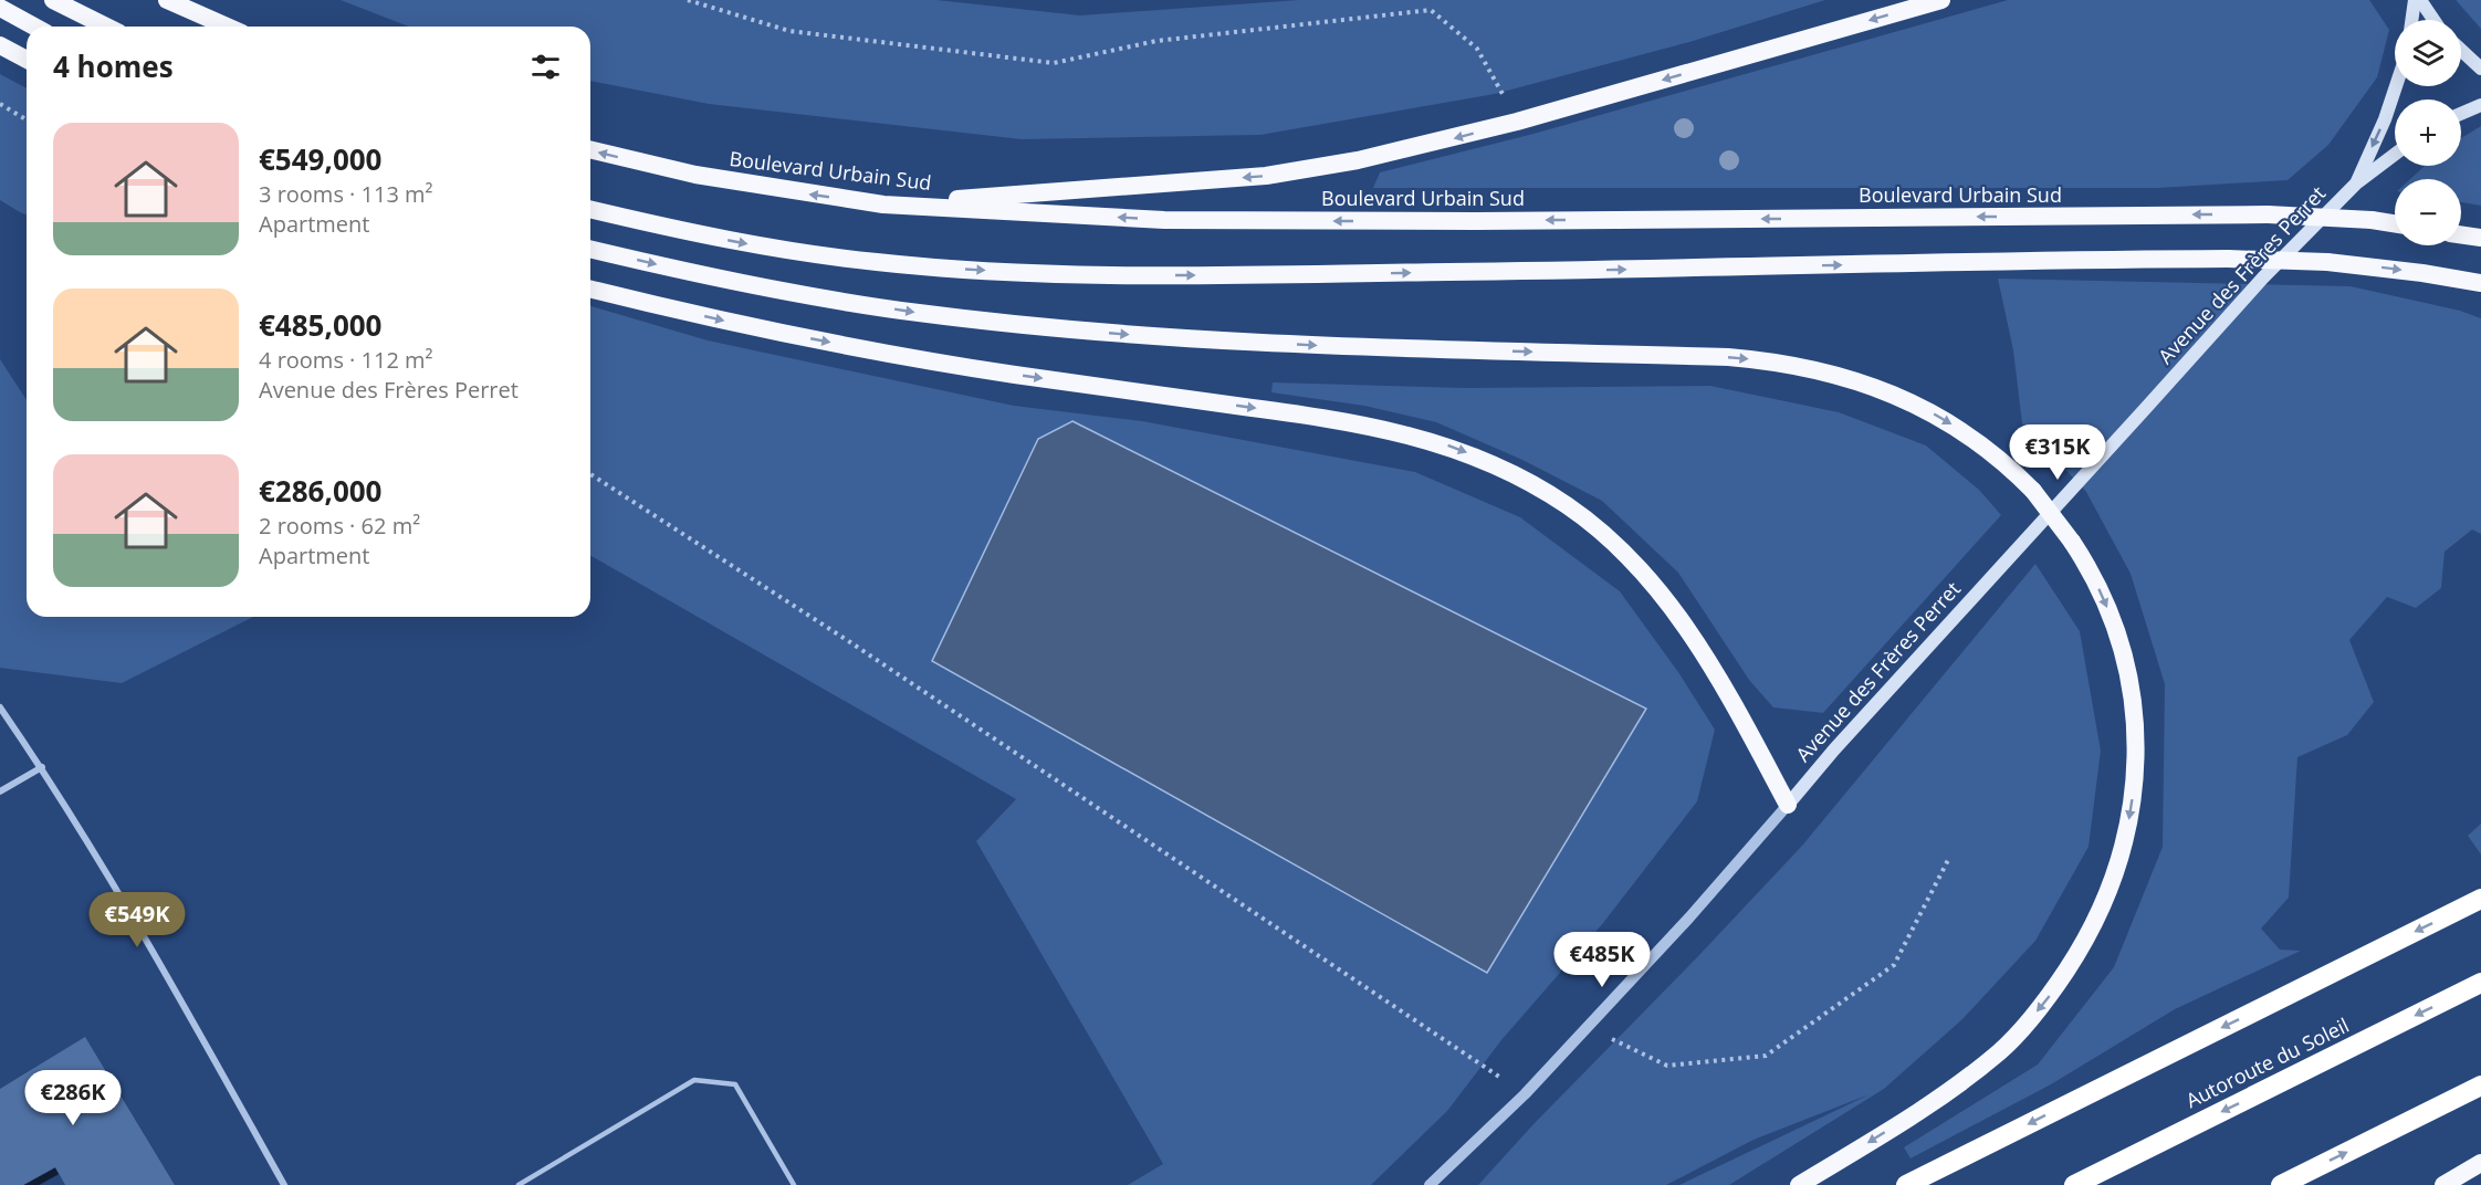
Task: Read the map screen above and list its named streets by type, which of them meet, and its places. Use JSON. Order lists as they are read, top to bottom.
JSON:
{
  "streets": {
    "highway": ["Boulevard Urbain Sud", "Autoroute du Soleil"],
    "main road": ["Avenue des Frères Perret"]
  },
  "page": {
    "map_buttons": ["+", "−"],
    "heading": "4 homes",
    "list": [
      {
        "name": "€549,000",
        "note": "3 rooms · 113 m² · Apartment"
      },
      {
        "name": "€485,000",
        "note": "4 rooms · 112 m² · Avenue des Frères Perret"
      },
      {
        "name": "€286,000",
        "note": "2 rooms · 62 m² · Apartment"
      }
    ],
    "price": [
      "€315K",
      "€549K",
      "€485K",
      "€286K"
    ]
  }
}
